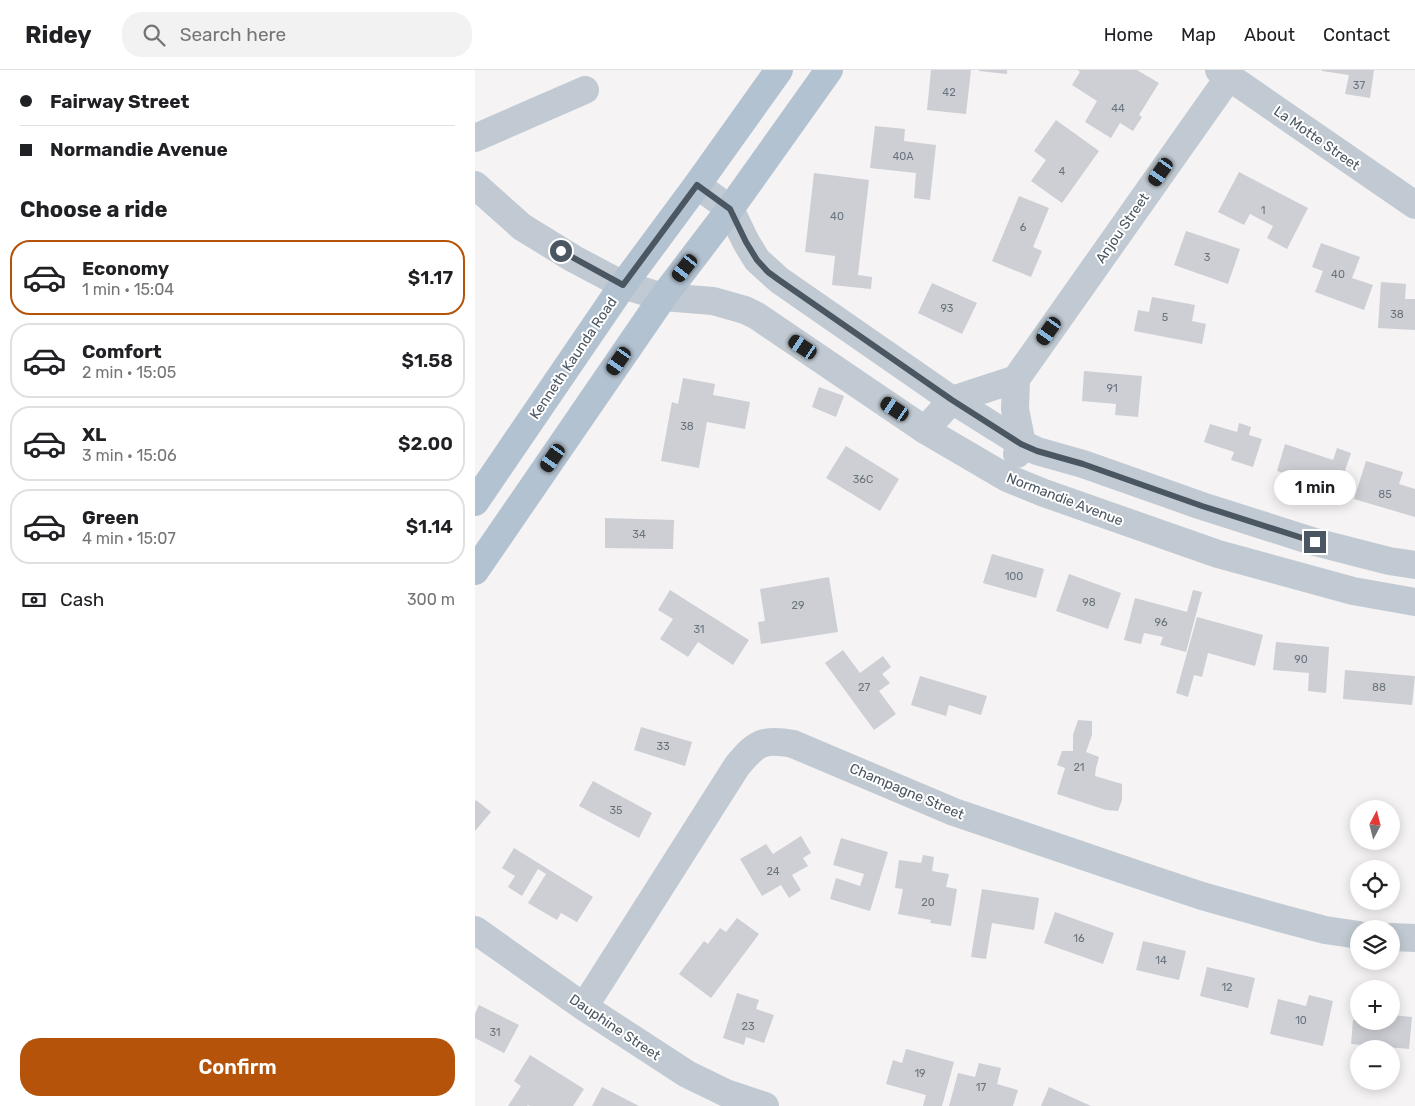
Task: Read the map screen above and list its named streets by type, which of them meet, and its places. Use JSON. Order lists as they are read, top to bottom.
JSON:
{
  "streets": {
    "main road": ["Kenneth Kaunda Road"],
    "street": [
      "La Motte Street",
      "Anjou Street",
      "Normandie Avenue",
      "Champagne Street",
      "Dauphine Street"
    ]
  },
  "crossings": [
    ["La Motte Street", "Anjou Street"],
    ["Kenneth Kaunda Road", "Normandie Avenue"],
    ["Champagne Street", "Dauphine Street"]
  ],
  "house_numbers": [
    "37",
    "42",
    "44",
    "40A",
    "4",
    "1",
    "40",
    "6",
    "3",
    "40",
    "93",
    "38",
    "5",
    "91",
    "38",
    "36C",
    "85",
    "34",
    "100",
    "98",
    "29",
    "96",
    "31",
    "90",
    "27",
    "88",
    "33",
    "21",
    "35",
    "24",
    "20",
    "16",
    "14",
    "12",
    "10",
    "23",
    "31",
    "19",
    "17"
  ],
  "north": "top",
  "page": {
    "header": "Ridey",
    "search": "Search here",
    "nav": [
      "Home",
      "Map",
      "About",
      "Contact"
    ],
    "banner": ["Fairway Street", "Normandie Avenue"],
    "heading": "Choose a ride",
    "list": [
      {
        "name": "Economy",
        "note": "1 min · 15:04",
        "value": "$1.17"
      },
      {
        "name": "Comfort",
        "note": "2 min · 15:05",
        "value": "$1.58"
      },
      {
        "name": "XL",
        "note": "3 min · 15:06",
        "value": "$2.00"
      },
      {
        "name": "Green",
        "note": "4 min · 15:07",
        "value": "$1.14"
      }
    ],
    "bubble": "1 min",
    "pay": ["Cash", "300 m"],
    "map_buttons": ["+", "−"],
    "buttons": "Confirm"
  }
}
